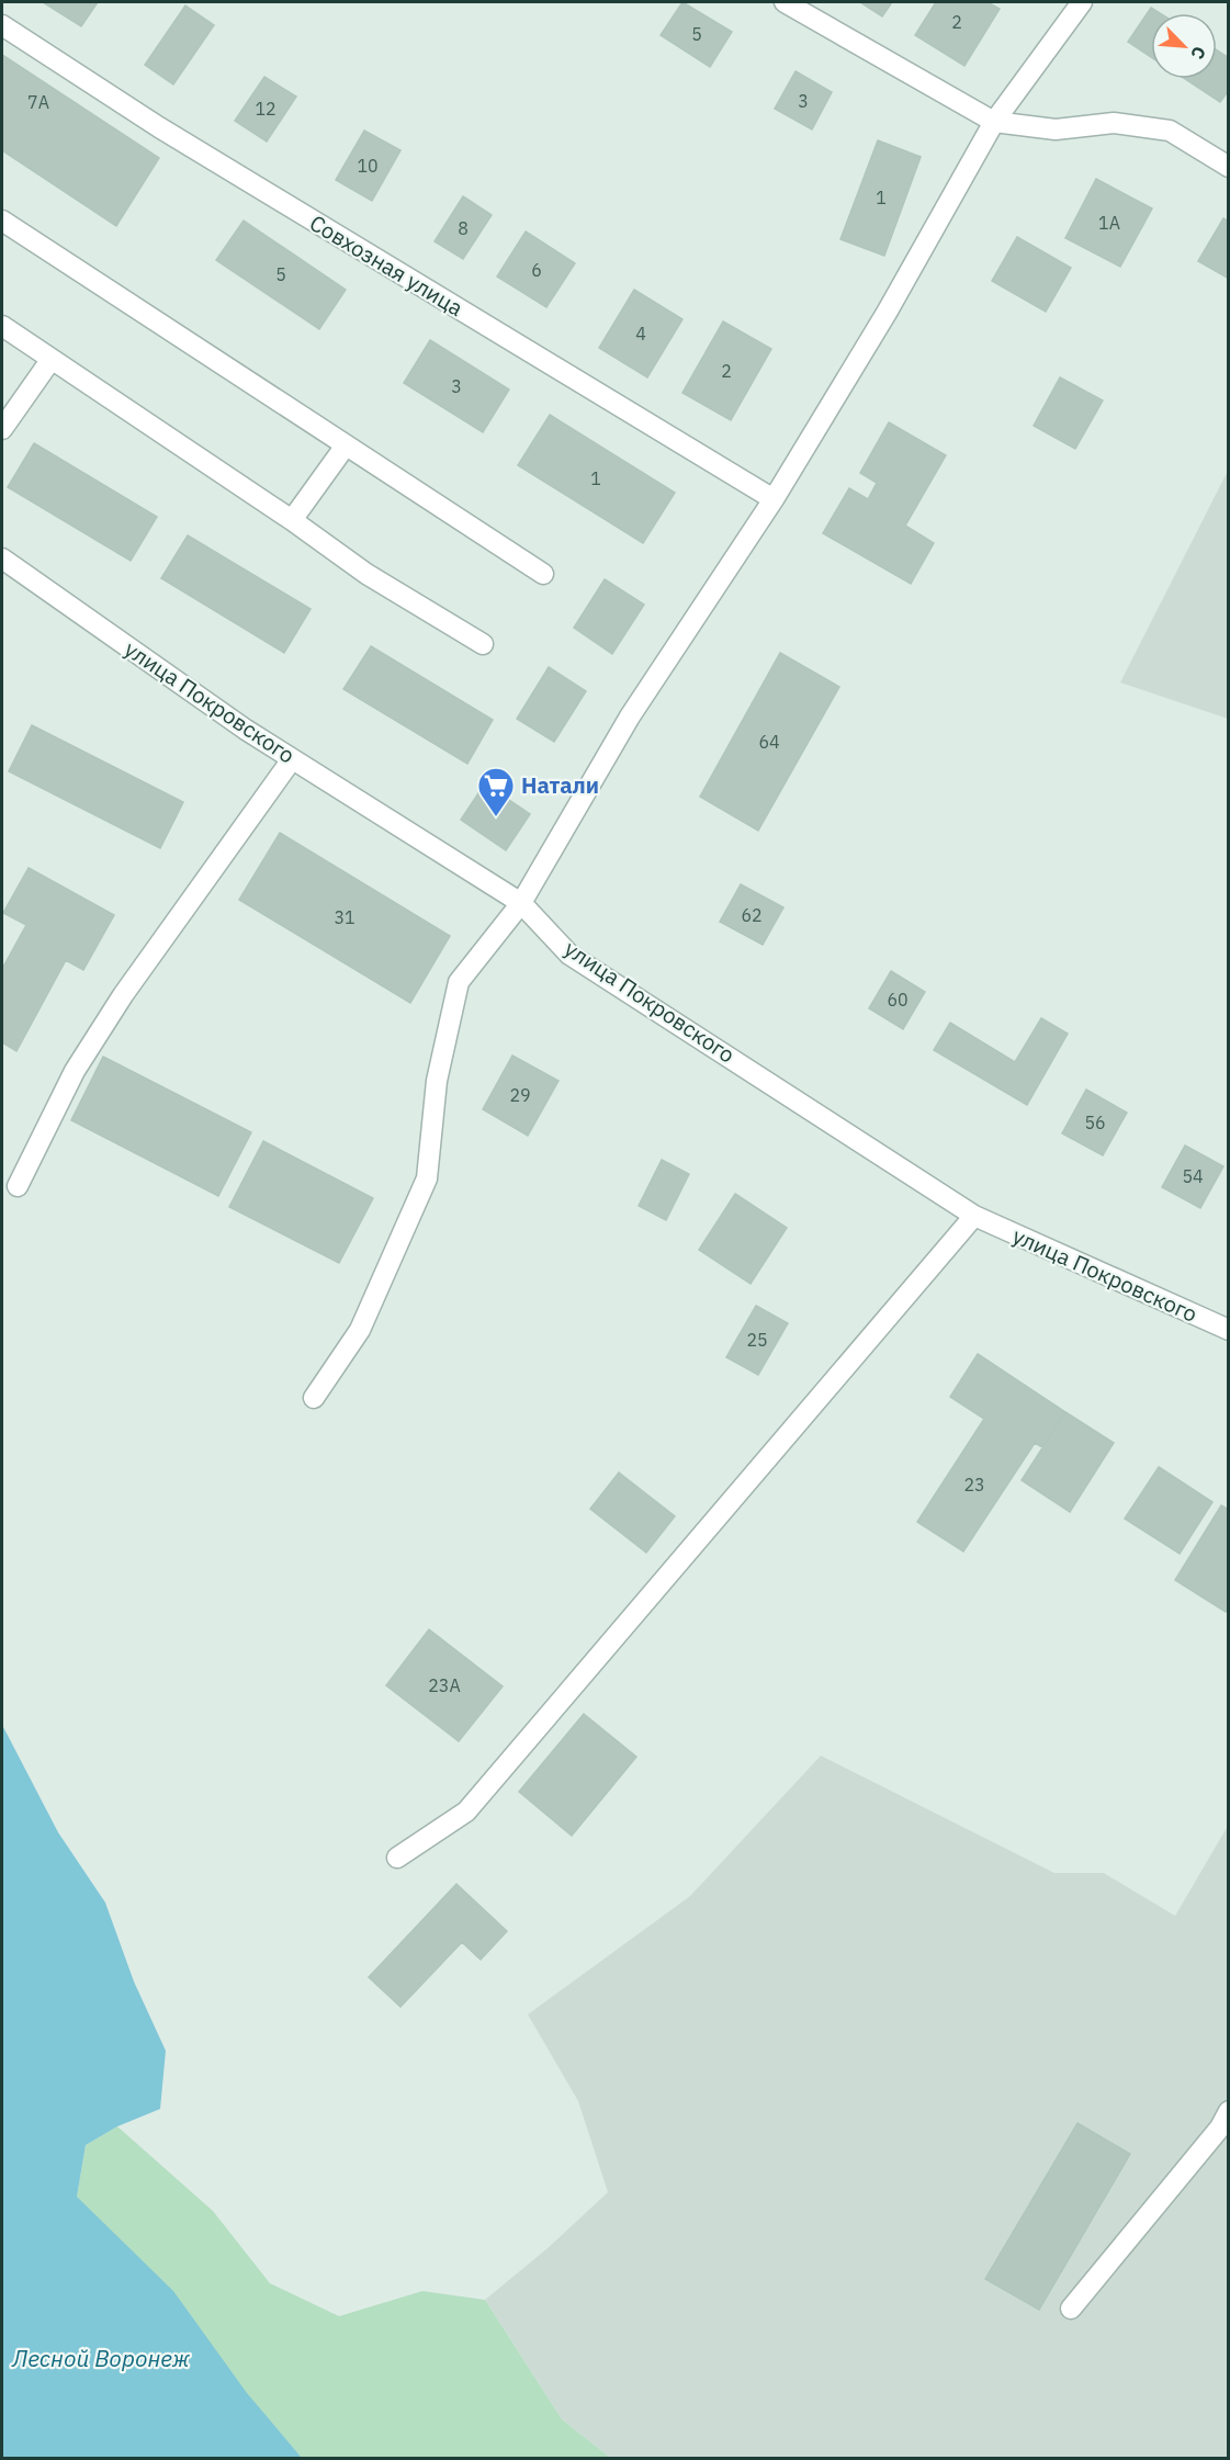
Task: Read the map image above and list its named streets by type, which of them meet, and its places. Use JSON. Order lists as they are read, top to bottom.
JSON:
{
  "streets": {
    "street": ["Совхозная улица", "улица Покровского"]
  },
  "water": ["Лесной Воронеж"],
  "places": {
    "supermarket": ["Натали"]
  },
  "house_numbers": [
    "2",
    "5",
    "3",
    "7А",
    "12",
    "10",
    "1",
    "1А",
    "8",
    "6",
    "5",
    "4",
    "2",
    "3",
    "1",
    "64",
    "62",
    "31",
    "60",
    "29",
    "56",
    "54",
    "25",
    "23",
    "23А"
  ],
  "north": "bottom right"
}
